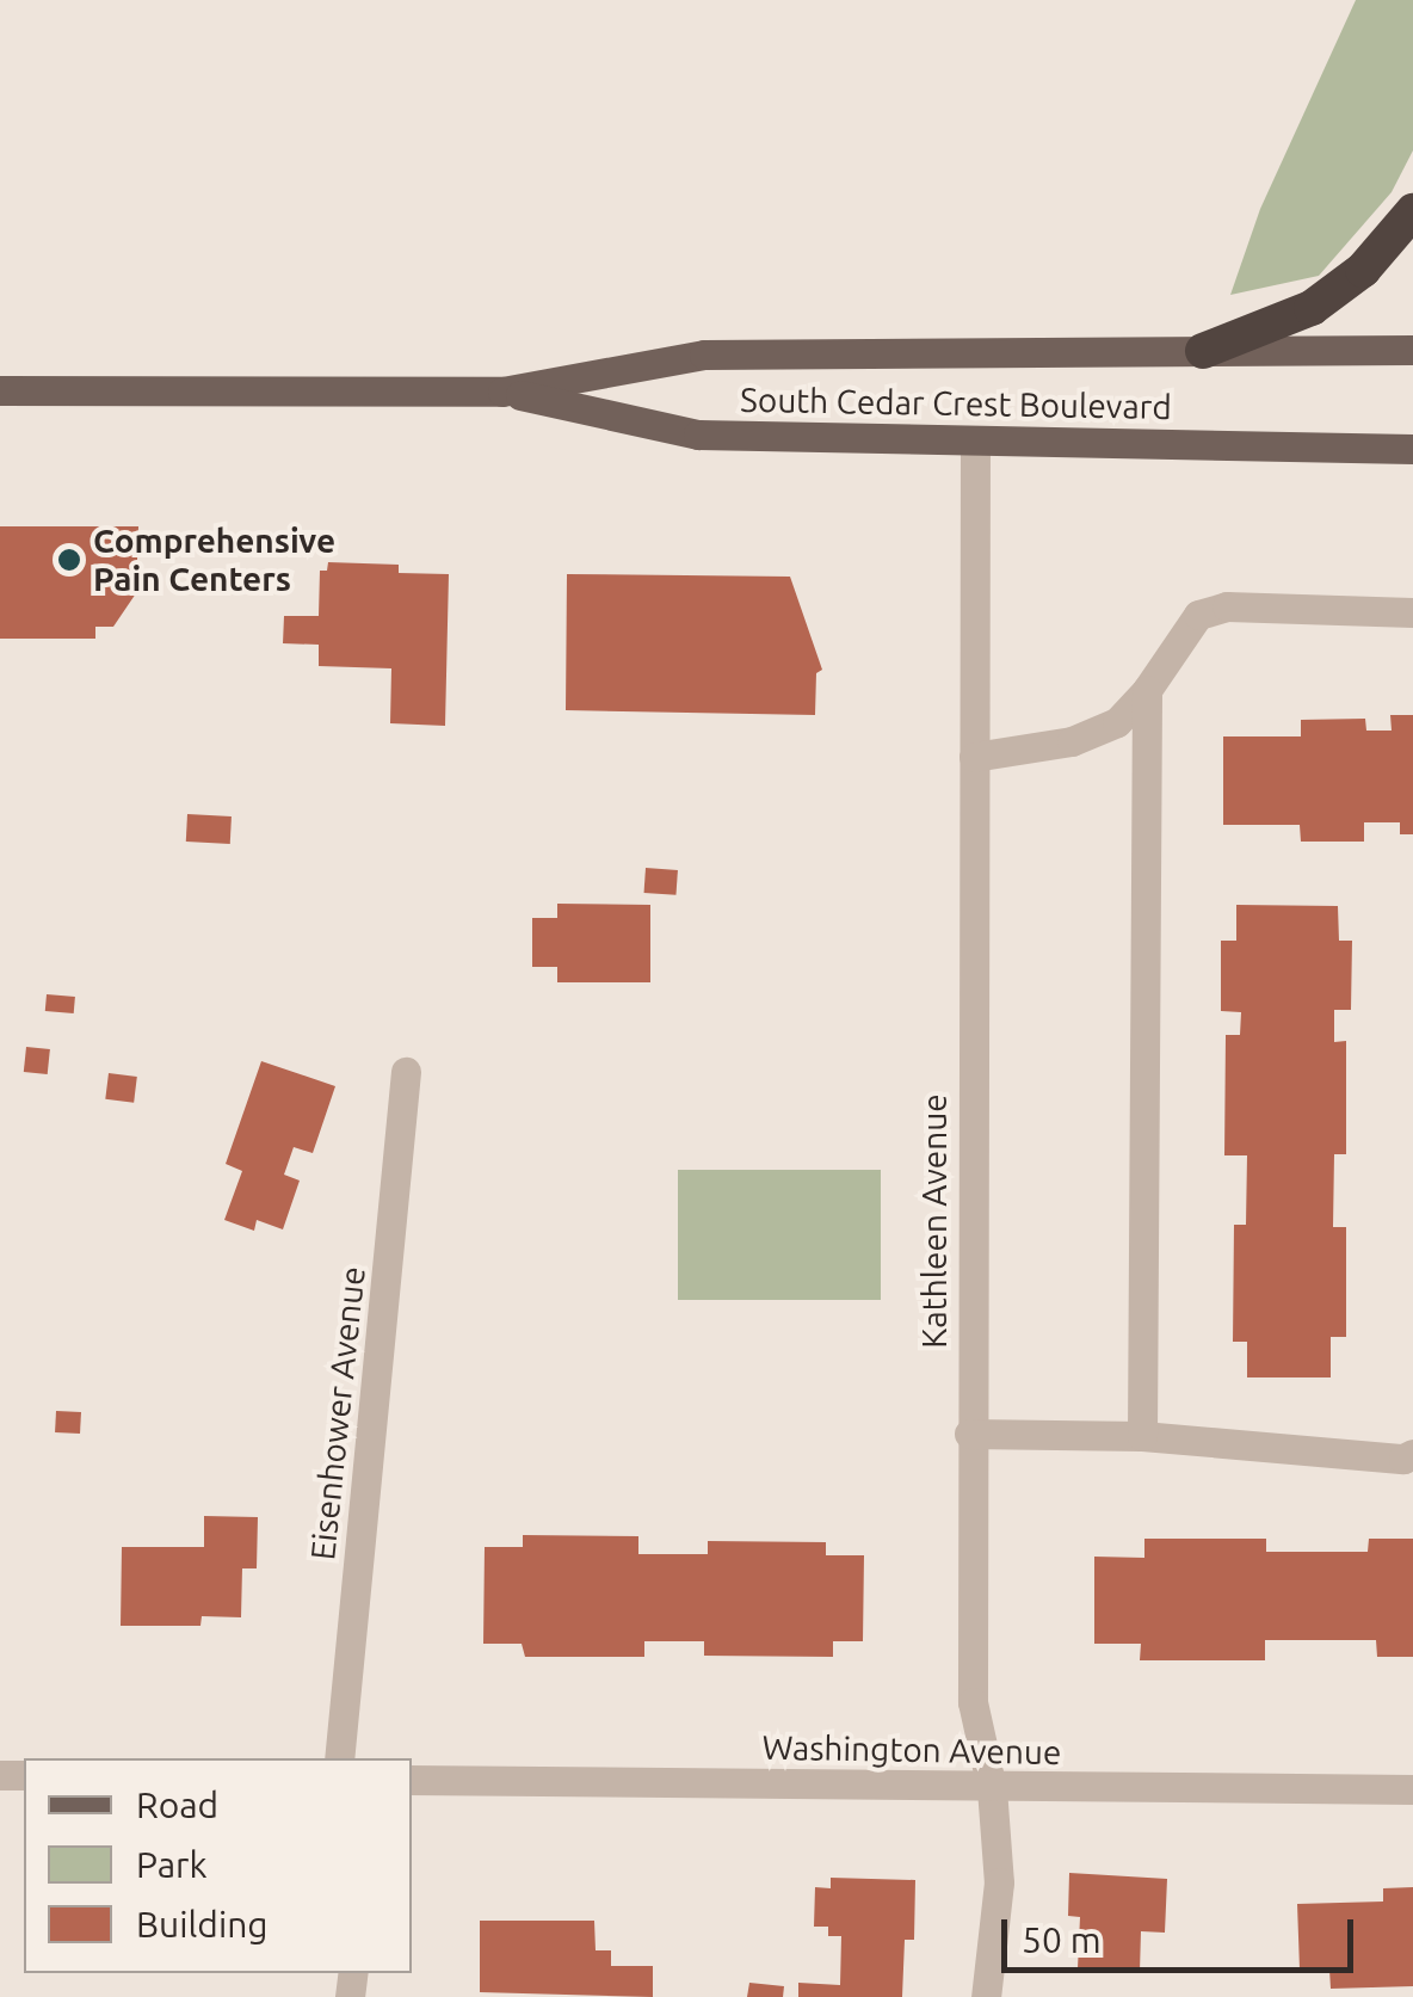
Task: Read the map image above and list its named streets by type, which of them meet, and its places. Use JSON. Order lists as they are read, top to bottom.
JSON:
{
  "streets": {
    "main road": ["South Cedar Crest Boulevard"],
    "street": ["Kathleen Avenue", "Eisenhower Avenue", "Washington Avenue"]
  },
  "crossings": [
    ["South Cedar Crest Boulevard", "Kathleen Avenue"],
    ["Kathleen Avenue", "Washington Avenue"]
  ],
  "places": ["Comprehensive Pain Centers"],
  "legend": ["Road", "Park", "Building"],
  "scale_bar": "50 m"
}
